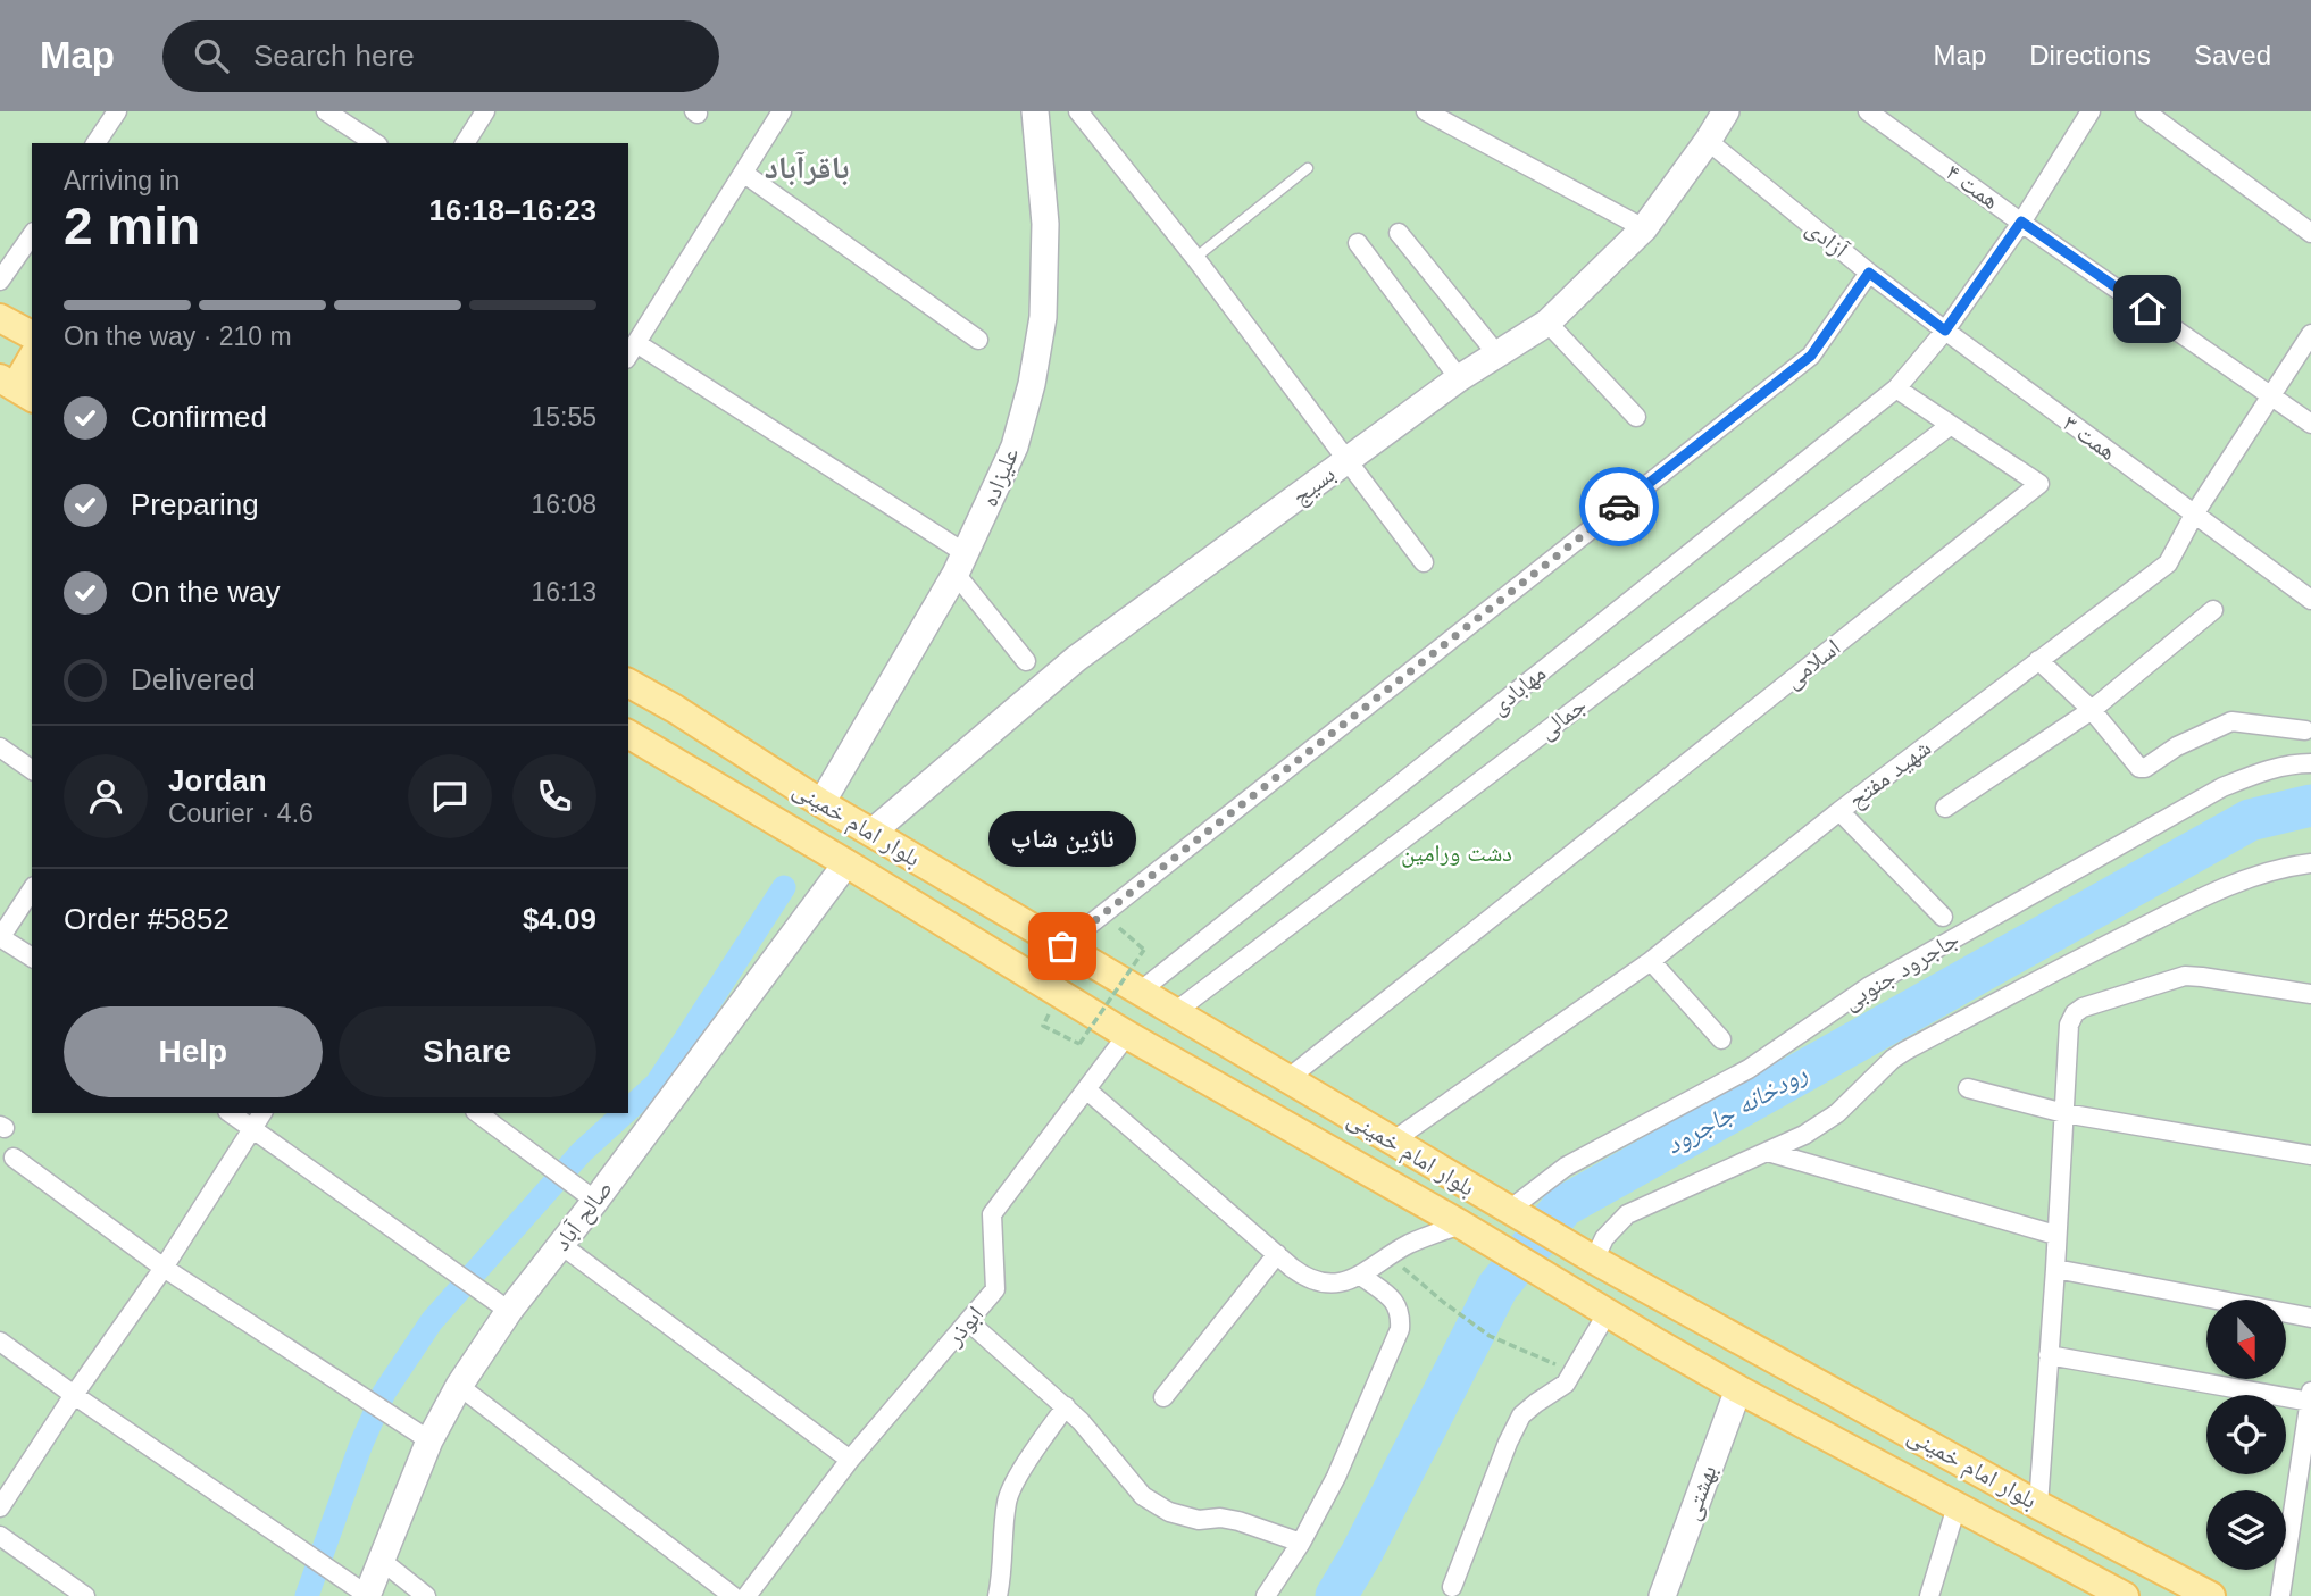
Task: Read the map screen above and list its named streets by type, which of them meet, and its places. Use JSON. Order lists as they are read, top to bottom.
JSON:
{
  "streets": {
    "main road": ["بلوار امام خمینی"],
    "street": [
      "همت ۴",
      "آزادی",
      "همت ۳",
      "علیزاده",
      "بسیج",
      "اسلامی",
      "مهابادی",
      "جمالی",
      "شهید مفتح",
      "جاجرود جنوبی",
      "صالح آباد",
      "ابوذر",
      "بهشتی"
    ]
  },
  "crossings": [
    ["همت ۴", "شهید مفتح"],
    ["آزادی", "همت ۳"],
    ["آزادی", "بسیج"],
    ["آزادی", "بلوار امام خمینی"],
    ["همت ۳", "شهید مفتح"],
    ["علیزاده", "بلوار امام خمینی"],
    ["بسیج", "بلوار امام خمینی"],
    ["اسلامی", "مهابادی"],
    ["اسلامی", "جمالی"],
    ["اسلامی", "بلوار امام خمینی"],
    ["مهابادی", "بلوار امام خمینی"],
    ["جمالی", "بلوار امام خمینی"],
    ["شهید مفتح", "بلوار امام خمینی"],
    ["بلوار امام خمینی", "جاجرود جنوبی"],
    ["بلوار امام خمینی", "صالح آباد"],
    ["بلوار امام خمینی", "ابوذر"],
    ["بلوار امام خمینی", "بهشتی"]
  ],
  "districts": ["باقرآباد"],
  "water": ["رودخانه جاجرود"],
  "parks": ["دشت ورامین"],
  "places": ["ناژین شاپ"],
  "north": "bottom",
  "page": {
    "header": "Map",
    "search": "Search here",
    "nav": ["Map", "Directions", "Saved"],
    "heading": ["2 min", "Arriving in", "16:18–16:23"],
    "panel": [
      "Jordan",
      "Courier · 4.6",
      "Order #5852",
      "$4.09"
    ],
    "bar": "On the way · 210 m",
    "list": [
      ["Confirmed", "15:55"],
      ["Preparing", "16:08"],
      ["On the way", "16:13"],
      "Delivered"
    ],
    "bubble": "ناژین شاپ",
    "buttons": ["Help", "Share"]
  }
}
